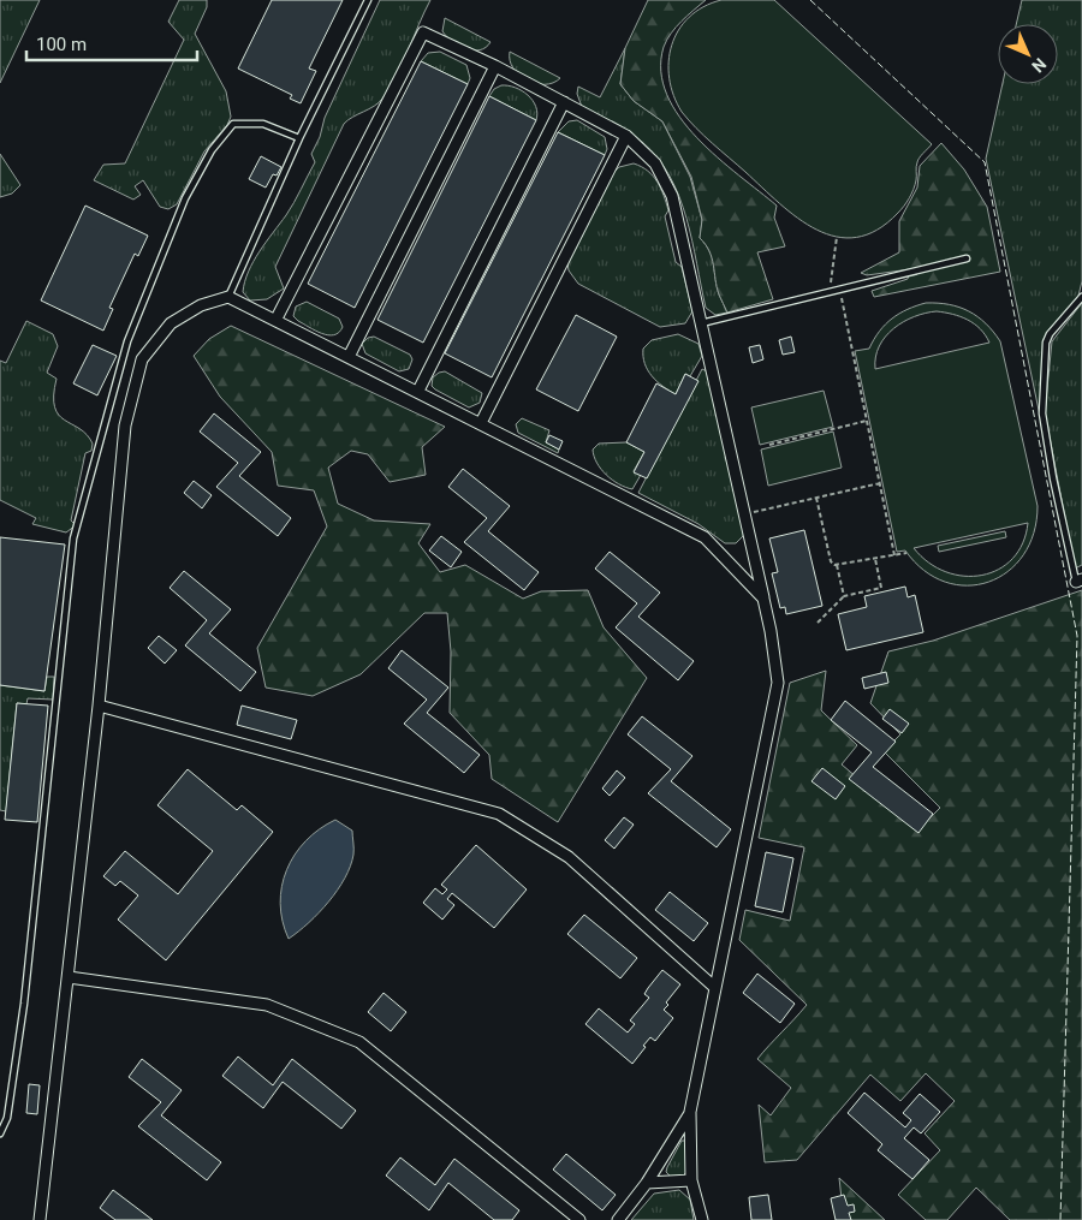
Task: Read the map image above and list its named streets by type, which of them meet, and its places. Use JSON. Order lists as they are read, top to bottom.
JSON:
{
  "scale_bar": "100 m",
  "north": "bottom right"
}
